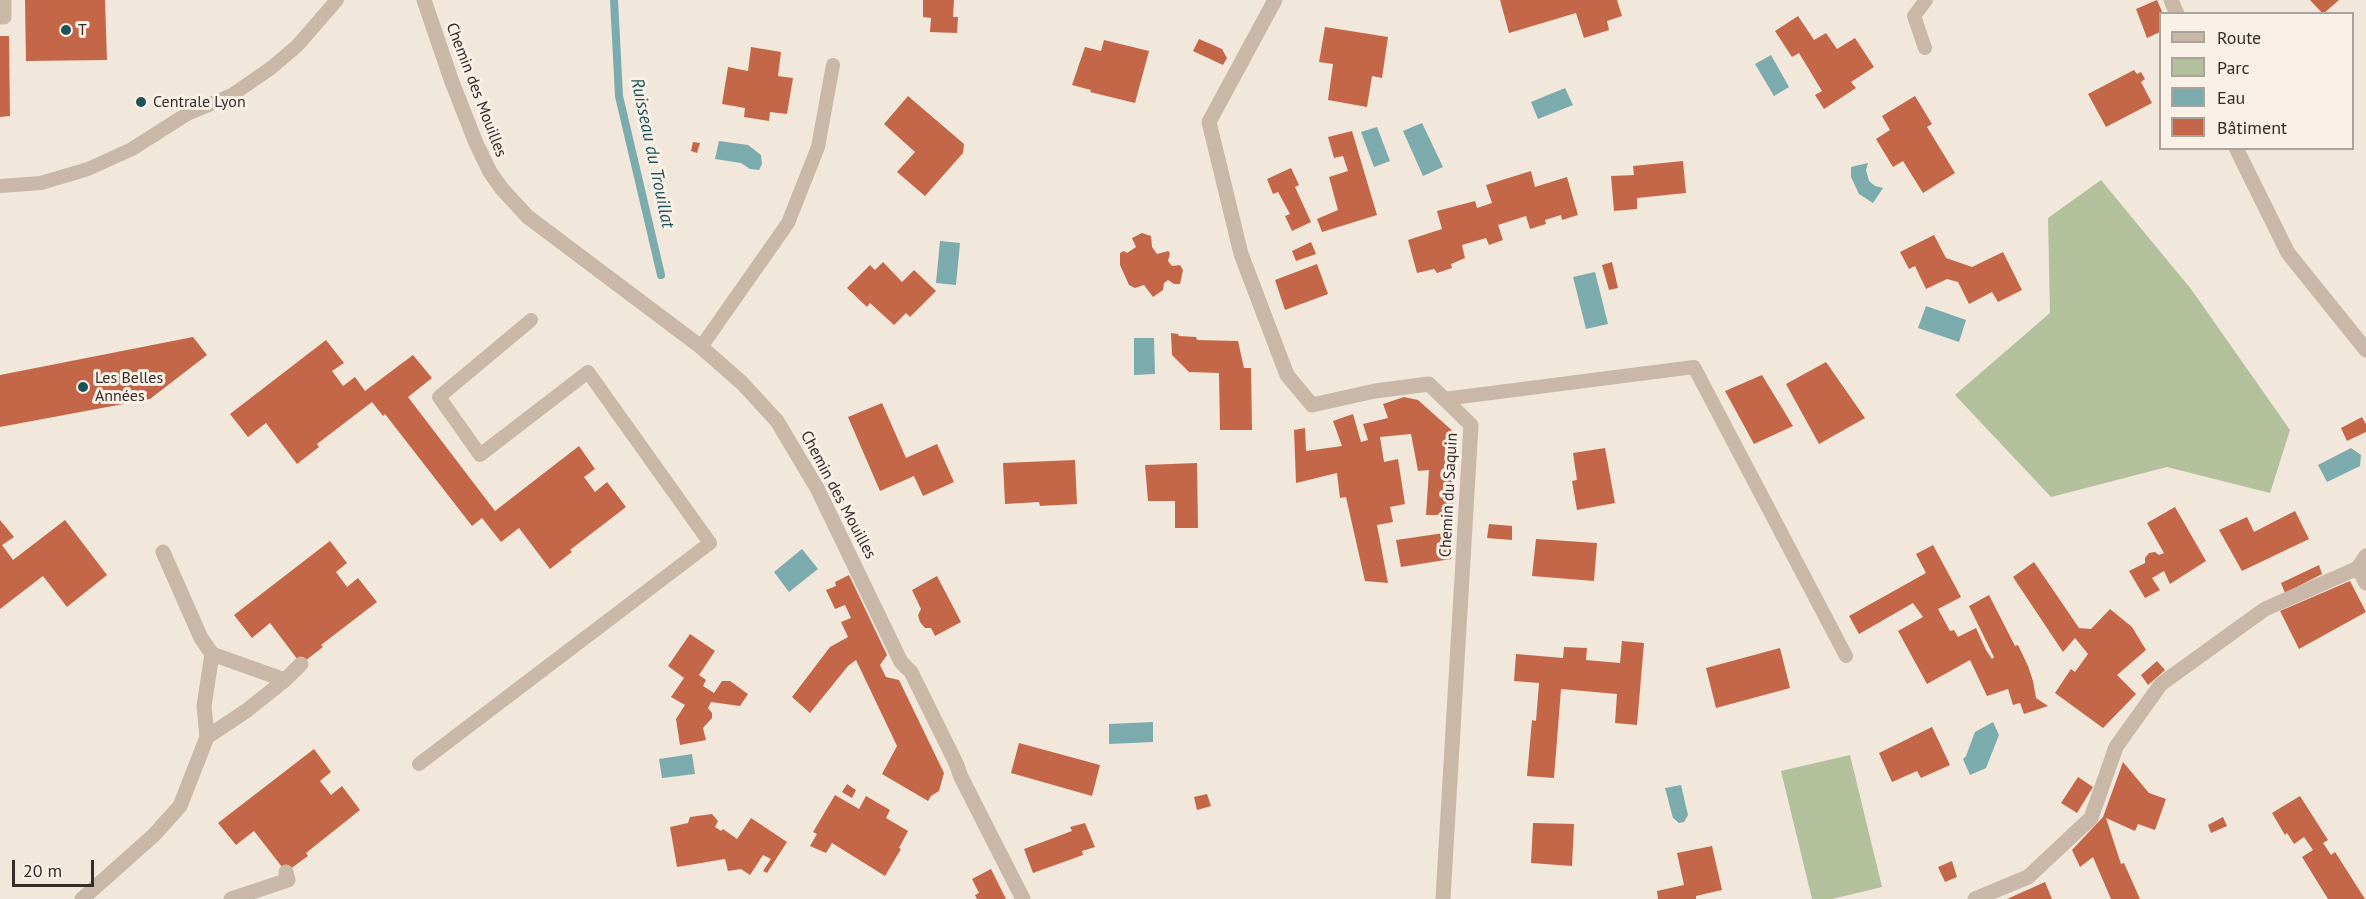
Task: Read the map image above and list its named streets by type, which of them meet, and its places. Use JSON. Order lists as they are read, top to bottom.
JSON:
{
  "streets": {
    "street": ["Chemin des Mouilles", "Chemin du Saquin"]
  },
  "water": ["Ruisseau du Trouillat"],
  "places": ["T", "Centrale Lyon", "Les Belles Années"],
  "legend": [
    "Route",
    "Parc",
    "Eau",
    "Bâtiment"
  ],
  "scale_bar": "20 m"
}
